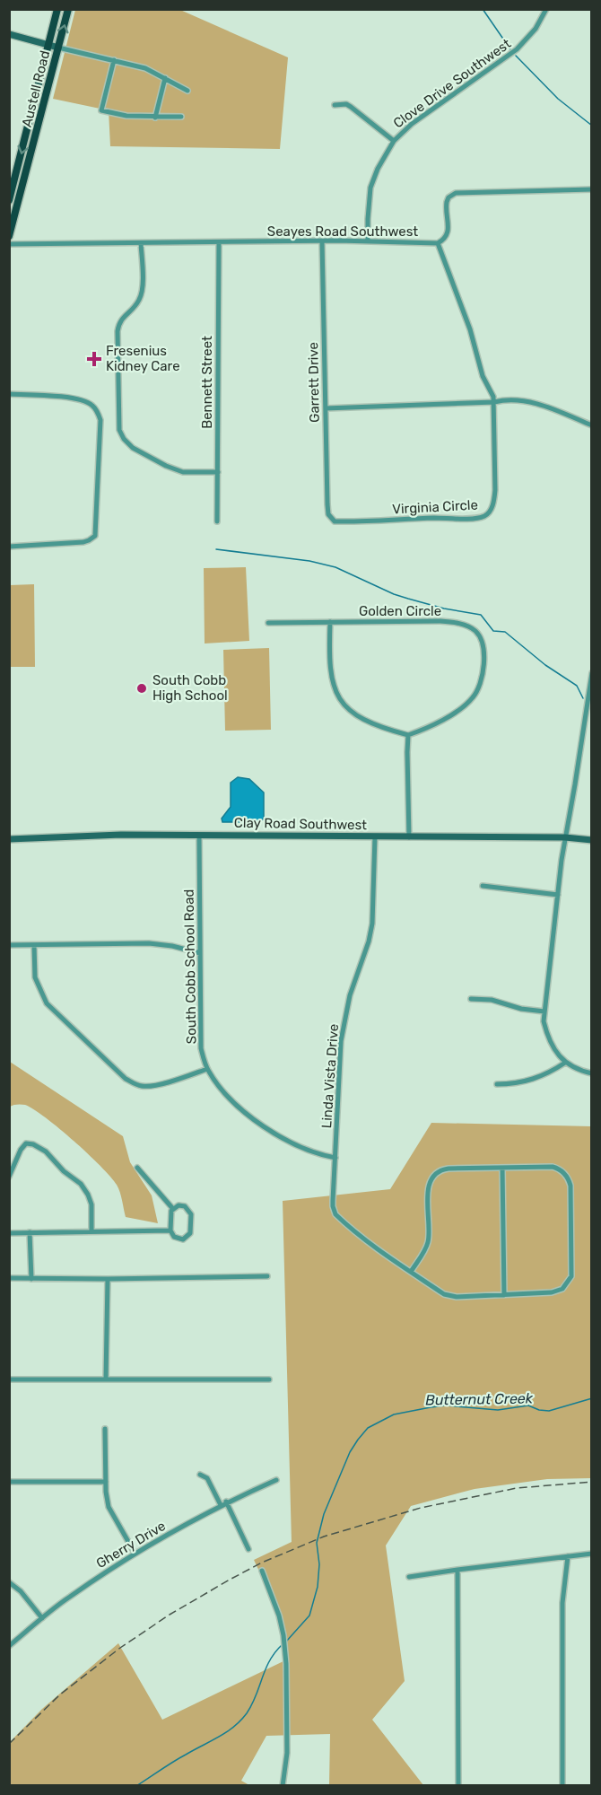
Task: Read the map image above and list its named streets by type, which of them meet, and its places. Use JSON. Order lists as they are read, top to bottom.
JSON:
{
  "streets": {
    "main road": ["Austell Road"],
    "street": [
      "Clove Drive Southwest",
      "Seayes Road Southwest",
      "Bennett Street",
      "Garrett Drive",
      "Virginia Circle",
      "Golden Circle",
      "Clay Road Southwest",
      "South Cobb School Road",
      "Linda Vista Drive",
      "Gherry Drive"
    ]
  },
  "crossings": [
    ["Clove Drive Southwest", "Seayes Road Southwest"],
    ["Seayes Road Southwest", "Bennett Street"],
    ["Seayes Road Southwest", "Garrett Drive"],
    ["Seayes Road Southwest", "Virginia Circle"],
    ["Garrett Drive", "Virginia Circle"],
    ["Clay Road Southwest", "South Cobb School Road"],
    ["Clay Road Southwest", "Linda Vista Drive"],
    ["South Cobb School Road", "Linda Vista Drive"]
  ],
  "water": ["Butternut Creek"],
  "places": {
    "health": ["Fresenius Kidney Care"],
    "other": ["South Cobb High School"]
  }
}
